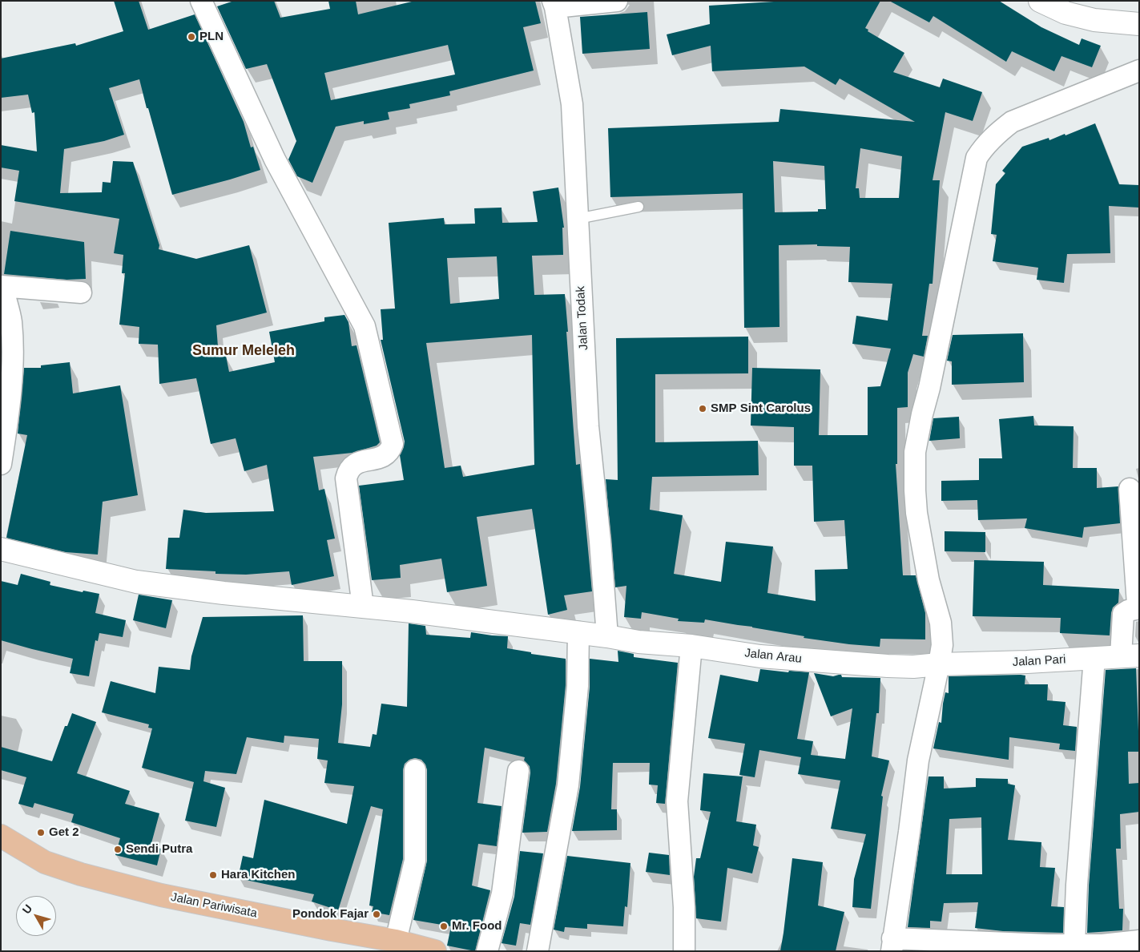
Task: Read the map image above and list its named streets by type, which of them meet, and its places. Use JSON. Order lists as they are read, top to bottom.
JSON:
{
  "streets": {
    "main road": ["Jalan Pariwisata"],
    "street": ["Jalan Todak", "Jalan Arau", "Jalan Pari"]
  },
  "crossings": [
    ["Jalan Todak", "Jalan Arau"],
    ["Jalan Arau", "Jalan Pari"]
  ],
  "districts": ["Sumur Meleleh"],
  "places": [
    "PLN",
    "SMP Sint Carolus",
    "Get 2",
    "Sendi Putra",
    "Hara Kitchen",
    "Pondok Fajar",
    "Mr. Food"
  ],
  "north": "top left"
}
